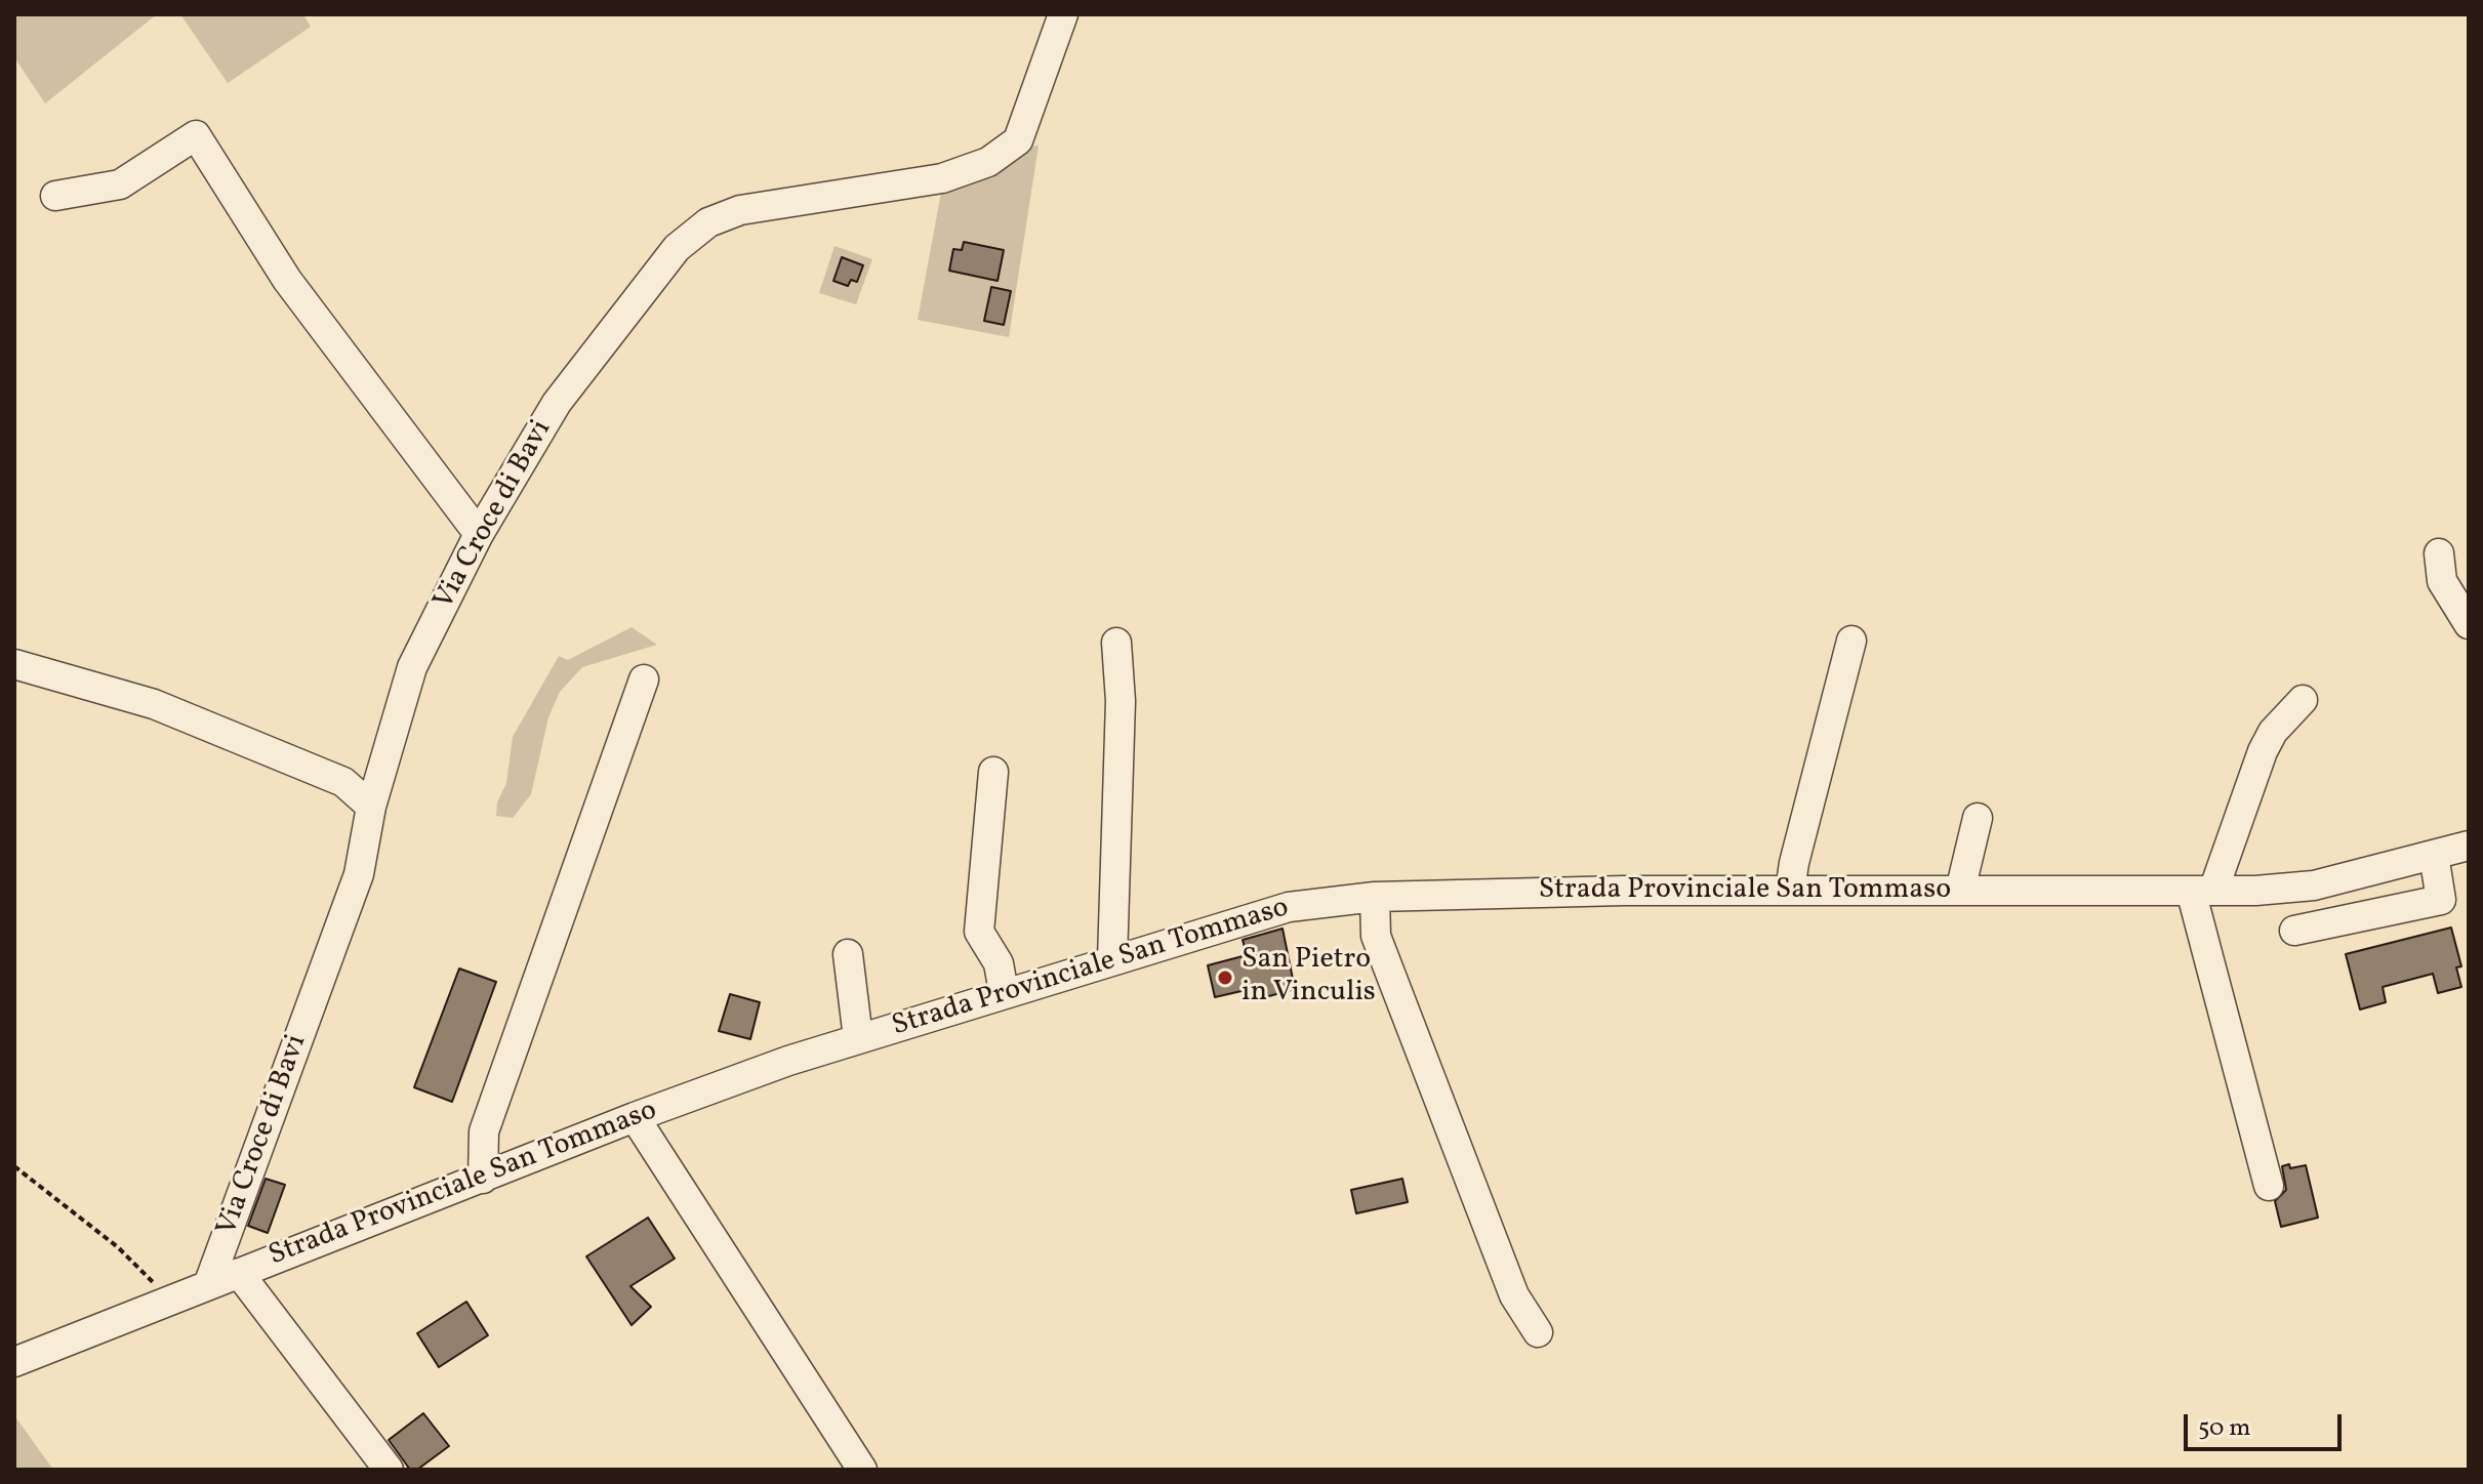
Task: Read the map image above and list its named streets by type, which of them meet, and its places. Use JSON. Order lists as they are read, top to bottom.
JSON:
{
  "streets": {
    "street": ["Via Croce di Bavi", "Strada Provinciale San Tommaso"]
  },
  "crossings": [
    ["Via Croce di Bavi", "Strada Provinciale San Tommaso"]
  ],
  "places": ["San Pietro in Vinculis"],
  "scale_bar": "50 m"
}
